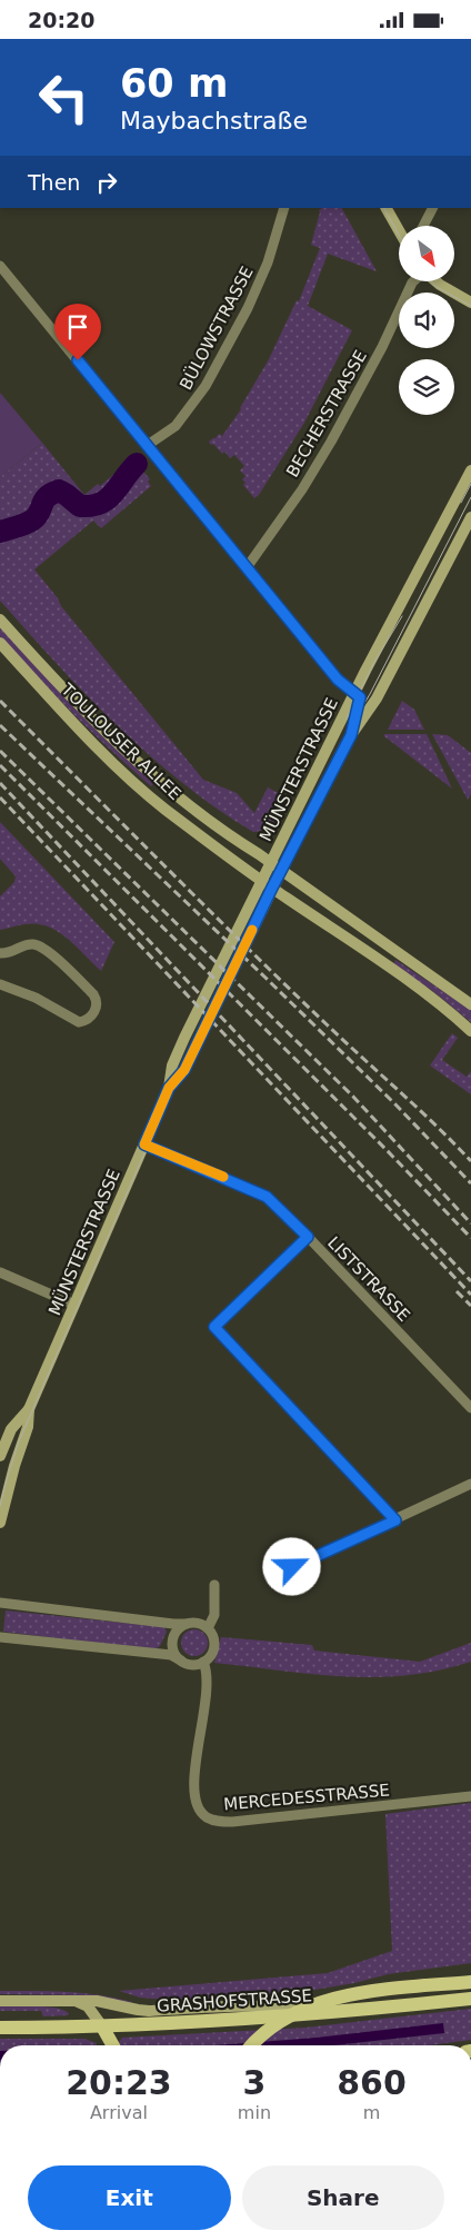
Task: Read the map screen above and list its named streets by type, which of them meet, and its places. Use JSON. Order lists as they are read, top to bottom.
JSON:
{
  "streets": {
    "main road": ["TOULOUSER ALLEE", "MÜNSTERSTRASSE", "GRASHOFSTRASSE"],
    "street": [
      "BÜLOWSTRASSE",
      "BECHERSTRASSE",
      "LISTSTRASSE",
      "MERCEDESSTRASSE"
    ]
  },
  "crossings": [
    ["TOULOUSER ALLEE", "MÜNSTERSTRASSE"],
    ["MÜNSTERSTRASSE", "LISTSTRASSE"]
  ],
  "north": "bottom right",
  "page": {
    "status": "20:20",
    "turn": ["60 m", "Maybachstraße"],
    "then": "Then",
    "eta": [
      "20:23",
      "Arrival",
      "3",
      "min",
      "860",
      "m"
    ],
    "buttons": ["Exit", "Share"]
  }
}
